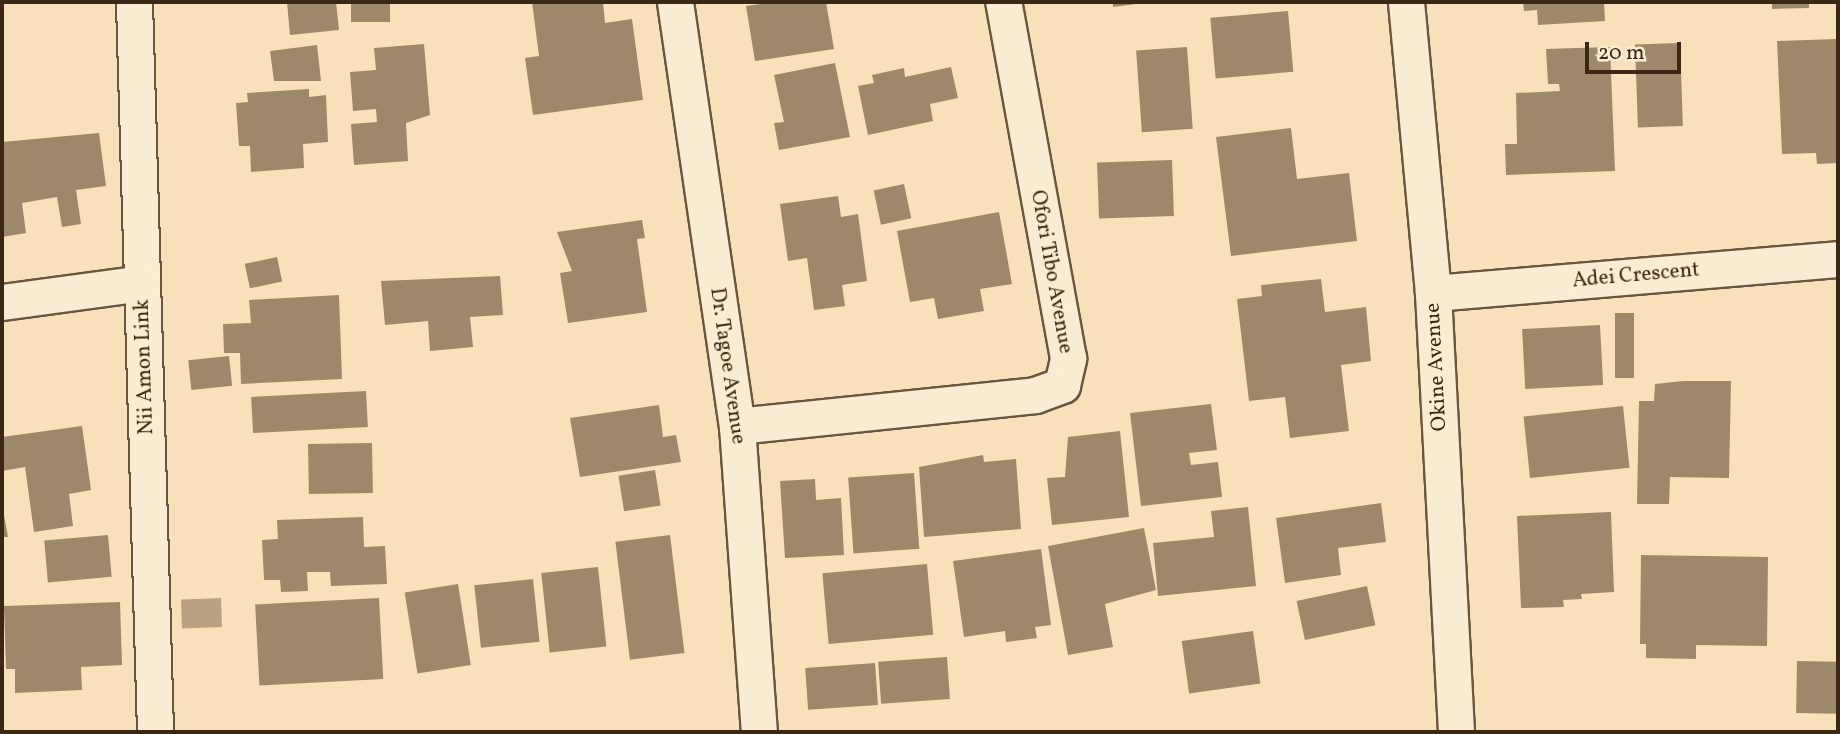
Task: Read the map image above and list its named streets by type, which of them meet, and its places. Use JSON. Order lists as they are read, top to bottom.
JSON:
{
  "streets": {
    "street": [
      "Ofori Tibo Avenue",
      "Adei Crescent",
      "Dr. Tagoe Avenue",
      "Nii Amon Link",
      "Okine Avenue"
    ]
  },
  "crossings": [
    ["Ofori Tibo Avenue", "Dr. Tagoe Avenue"],
    ["Adei Crescent", "Okine Avenue"]
  ],
  "scale_bar": "20 m"
}
